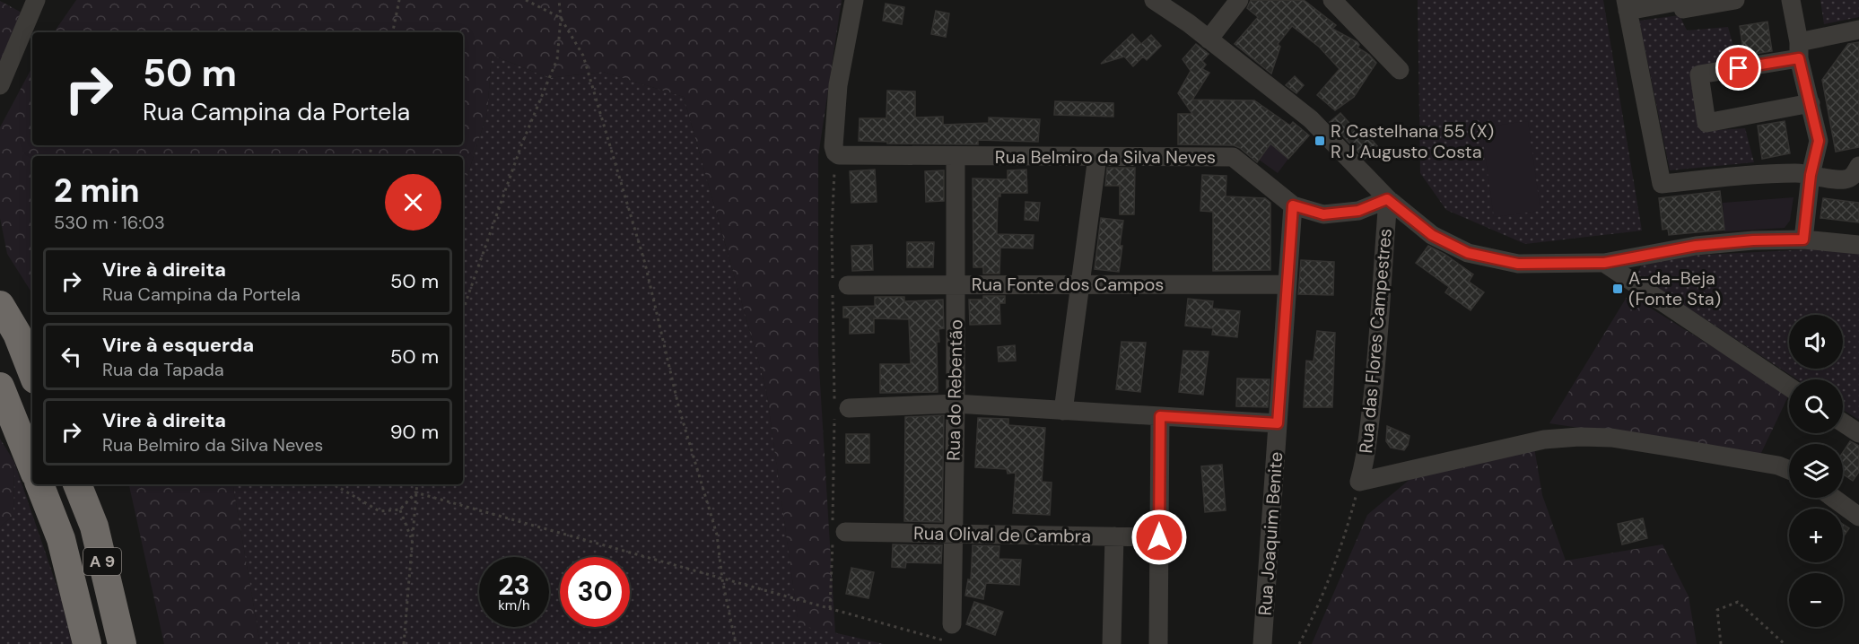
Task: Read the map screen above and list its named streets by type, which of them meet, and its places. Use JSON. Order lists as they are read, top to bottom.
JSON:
{
  "streets": {
    "highway": ["A 9"],
    "street": [
      "Rua Belmiro da Silva Neves",
      "Rua Fonte dos Campos",
      "Rua das Flores Campestres",
      "Rua do Rebentão",
      "Rua Joaquim Benite",
      "Rua Olival de Cambra"
    ]
  },
  "crossings": [
    ["Rua Belmiro da Silva Neves", "Rua das Flores Campestres"],
    ["Rua Belmiro da Silva Neves", "Rua do Rebentão"],
    ["Rua Belmiro da Silva Neves", "Rua Joaquim Benite"],
    ["Rua Fonte dos Campos", "Rua do Rebentão"],
    ["Rua Fonte dos Campos", "Rua Joaquim Benite"],
    ["Rua do Rebentão", "Rua Olival de Cambra"]
  ],
  "places": {
    "transit": ["R Castelhana 55 (X) R J Augusto Costa", "A-da-Beja (Fonte Sta)"]
  },
  "page": {
    "turn": ["50 m", "Rua Campina da Portela"],
    "heading": ["2 min", "530 m · 16:03"],
    "list": [
      {
        "name": "Vire à direita",
        "note": "Rua Campina da Portela",
        "value": "50 m"
      },
      {
        "name": "Vire à esquerda",
        "note": "Rua da Tapada",
        "value": "50 m"
      },
      {
        "name": "Vire à direita",
        "note": "Rua Belmiro da Silva Neves",
        "value": "90 m"
      }
    ],
    "map_buttons": ["+", "−"],
    "speed": "23 km/h",
    "limit": "30"
  }
}
